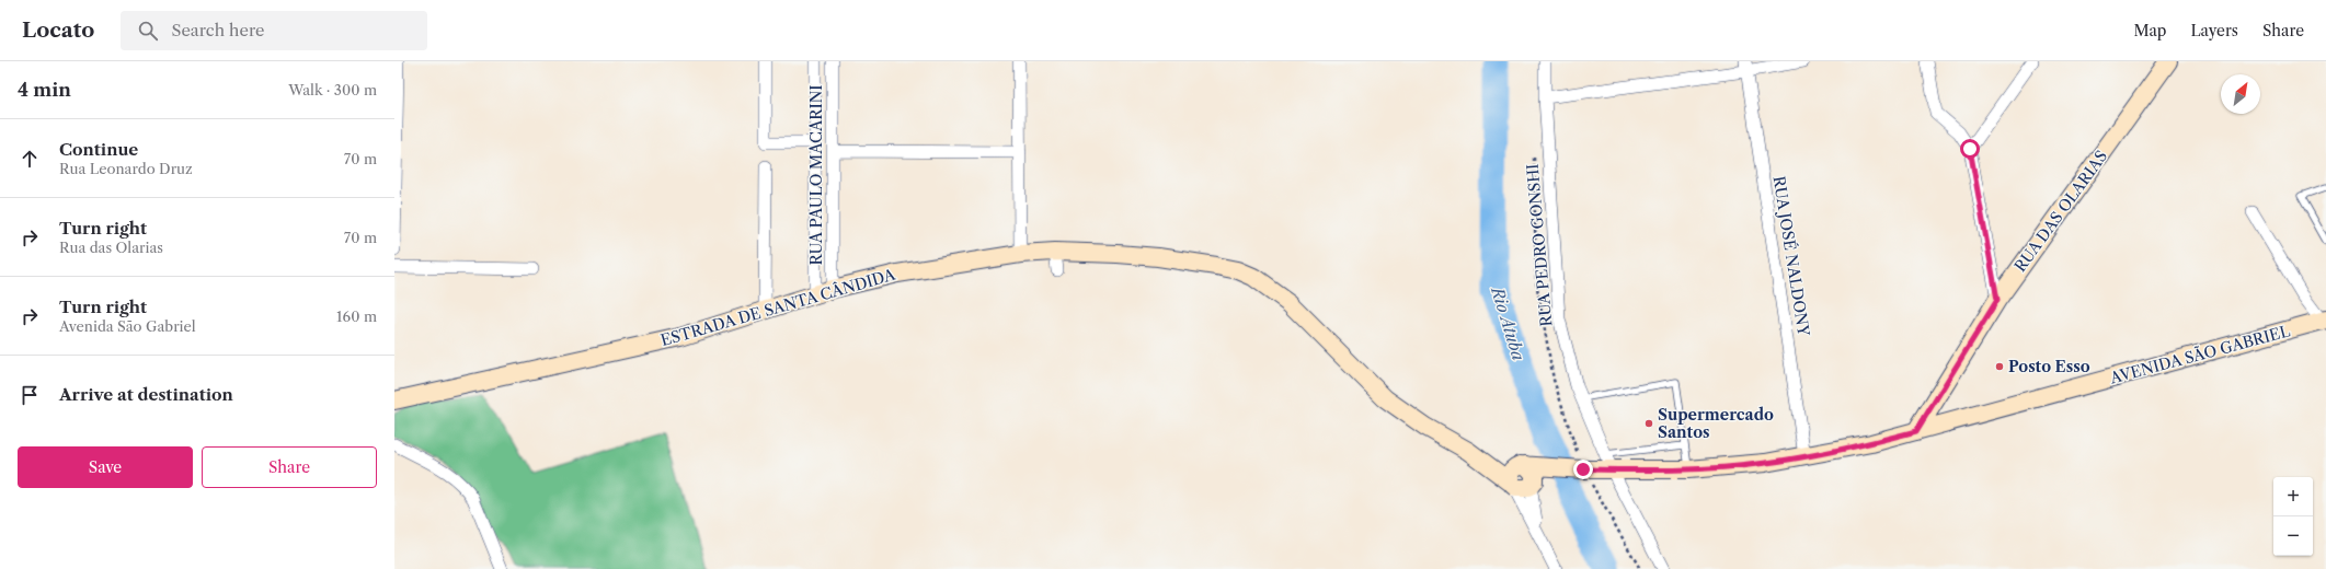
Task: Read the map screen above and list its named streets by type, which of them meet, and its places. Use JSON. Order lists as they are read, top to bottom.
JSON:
{
  "streets": {
    "main road": ["RUA DAS OLARIAS", "ESTRADA DE SANTA CÂNDIDA", "AVENIDA SÃO GABRIEL"],
    "street": ["RUA PAULO MACARINI", "RUA PEDRO GONSHI", "RUA JOSÉ NALDONY"]
  },
  "crossings": [
    ["RUA PAULO MACARINI", "ESTRADA DE SANTA CÂNDIDA"],
    ["RUA DAS OLARIAS", "AVENIDA SÃO GABRIEL"],
    ["RUA PEDRO GONSHI", "AVENIDA SÃO GABRIEL"],
    ["RUA JOSÉ NALDONY", "AVENIDA SÃO GABRIEL"],
    ["ESTRADA DE SANTA CÂNDIDA", "AVENIDA SÃO GABRIEL"]
  ],
  "water": ["Rio Atuba"],
  "places": ["Posto Esso", "Supermercado Santos"],
  "north": "top right",
  "page": {
    "header": "Locato",
    "search": "Search here",
    "nav": ["Map", "Layers", "Share"],
    "heading": ["4 min", "Walk · 300 m"],
    "list": [
      ["Continue", "Rua Leonardo Druz", "70 m"],
      ["Turn right", "Rua das Olarias", "70 m"],
      ["Turn right", "Avenida São Gabriel", "160 m"],
      "Arrive at destination"
    ],
    "buttons": ["Save", "Share"],
    "map_buttons": ["+", "−"]
  }
}
